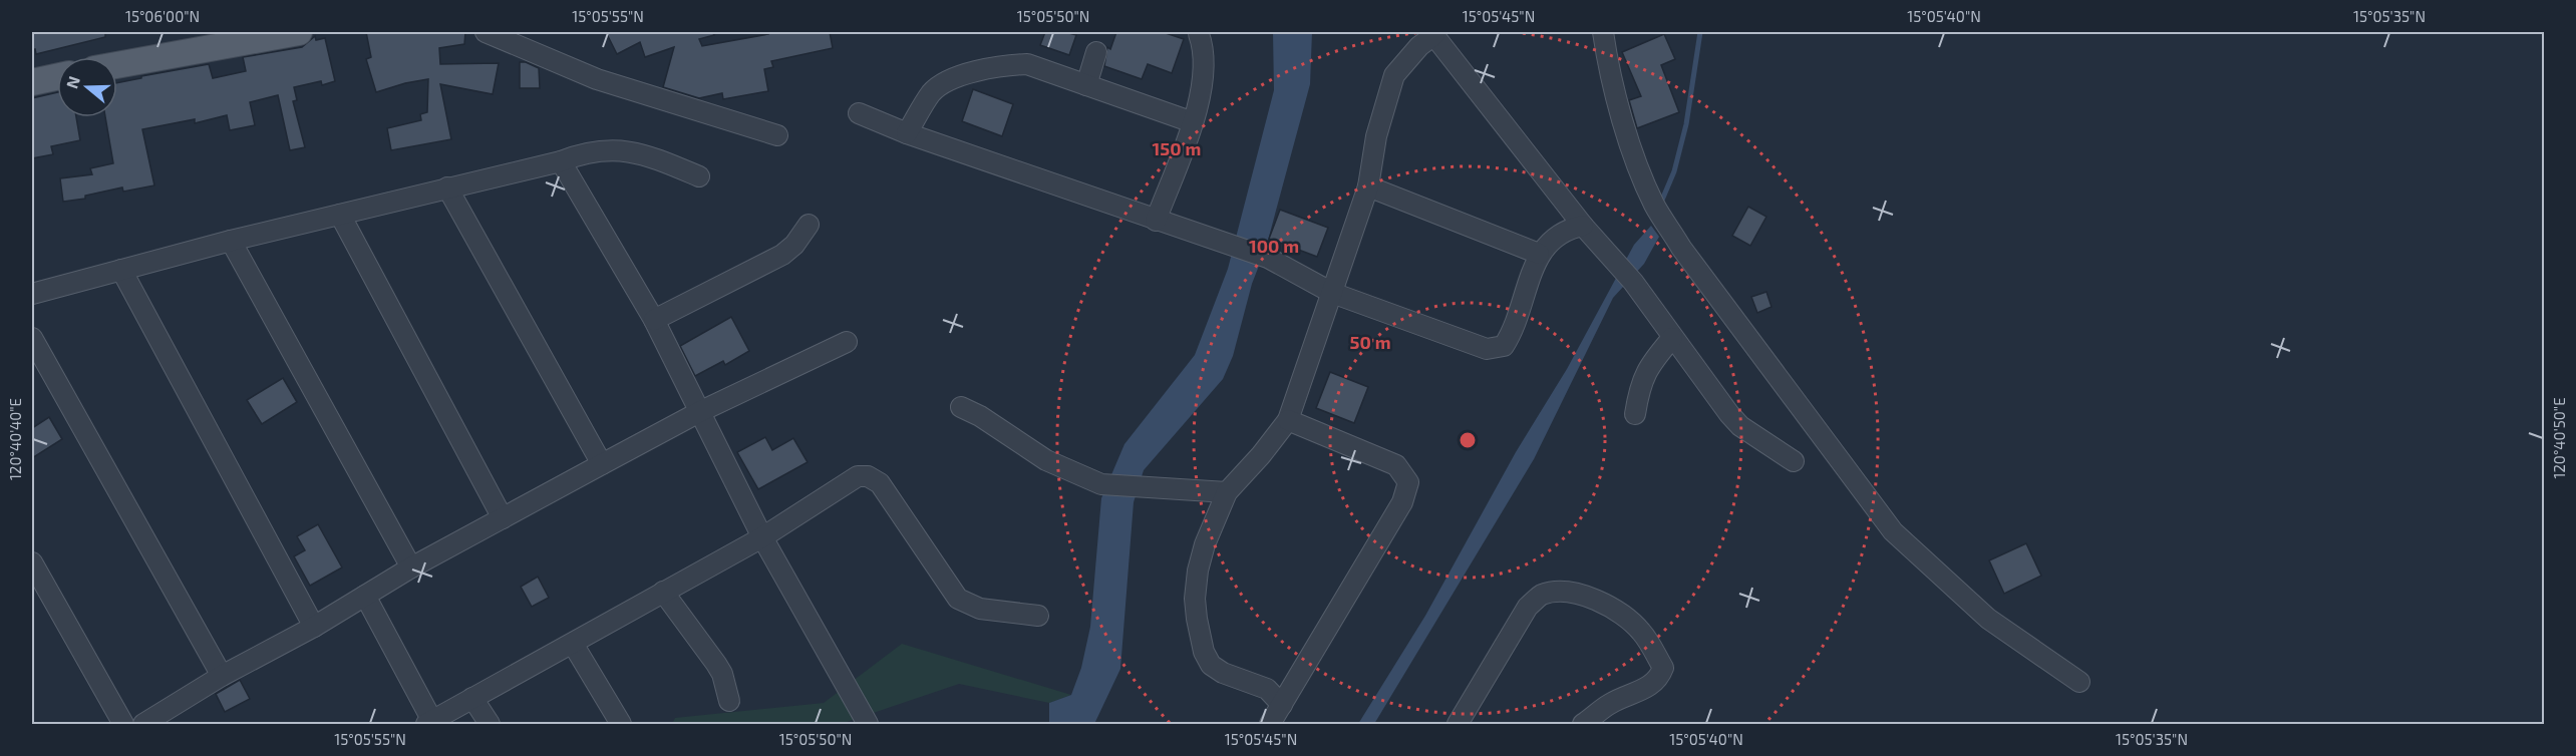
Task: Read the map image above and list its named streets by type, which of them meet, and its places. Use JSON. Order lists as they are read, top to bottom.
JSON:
{
  "north": "left",
  "coordinates": [
    "15°06'00\"N",
    "15°05'55\"N",
    "15°05'50\"N",
    "15°05'45\"N",
    "15°05'40\"N",
    "15°05'35\"N",
    "120°40'50\"E",
    "120°40'40\"E"
  ],
  "rings": ["150 m", "100 m", "50 m"]
}
